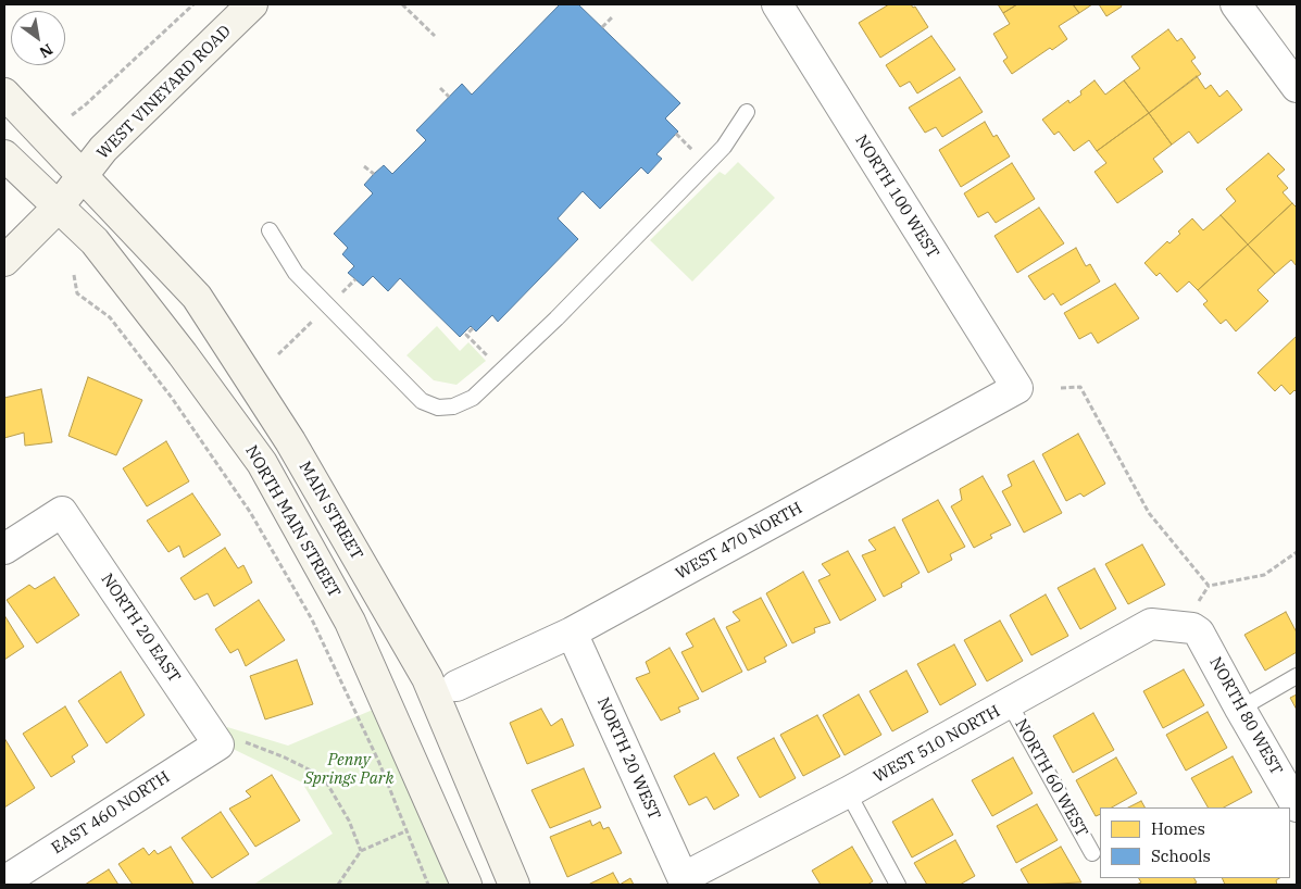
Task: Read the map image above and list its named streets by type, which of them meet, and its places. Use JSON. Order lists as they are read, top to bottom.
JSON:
{
  "streets": {
    "main road": ["WEST VINEYARD ROAD", "MAIN STREET", "NORTH MAIN STREET"],
    "street": [
      "NORTH 100 WEST",
      "WEST 470 NORTH",
      "NORTH 20 EAST",
      "NORTH 80 WEST",
      "WEST 510 NORTH",
      "NORTH 20 WEST",
      "EAST 460 NORTH"
    ],
    "lane": ["NORTH 60 WEST"]
  },
  "crossings": [
    ["WEST VINEYARD ROAD", "MAIN STREET"],
    ["WEST VINEYARD ROAD", "NORTH MAIN STREET"],
    ["NORTH 100 WEST", "WEST 470 NORTH"],
    ["WEST 470 NORTH", "NORTH 20 WEST"],
    ["NORTH 20 EAST", "EAST 460 NORTH"],
    ["NORTH 80 WEST", "WEST 510 NORTH"],
    ["WEST 510 NORTH", "NORTH 20 WEST"],
    ["WEST 510 NORTH", "NORTH 60 WEST"]
  ],
  "parks": ["Penny Springs Park"],
  "legend": ["Homes", "Schools"],
  "north": "bottom right"
}
